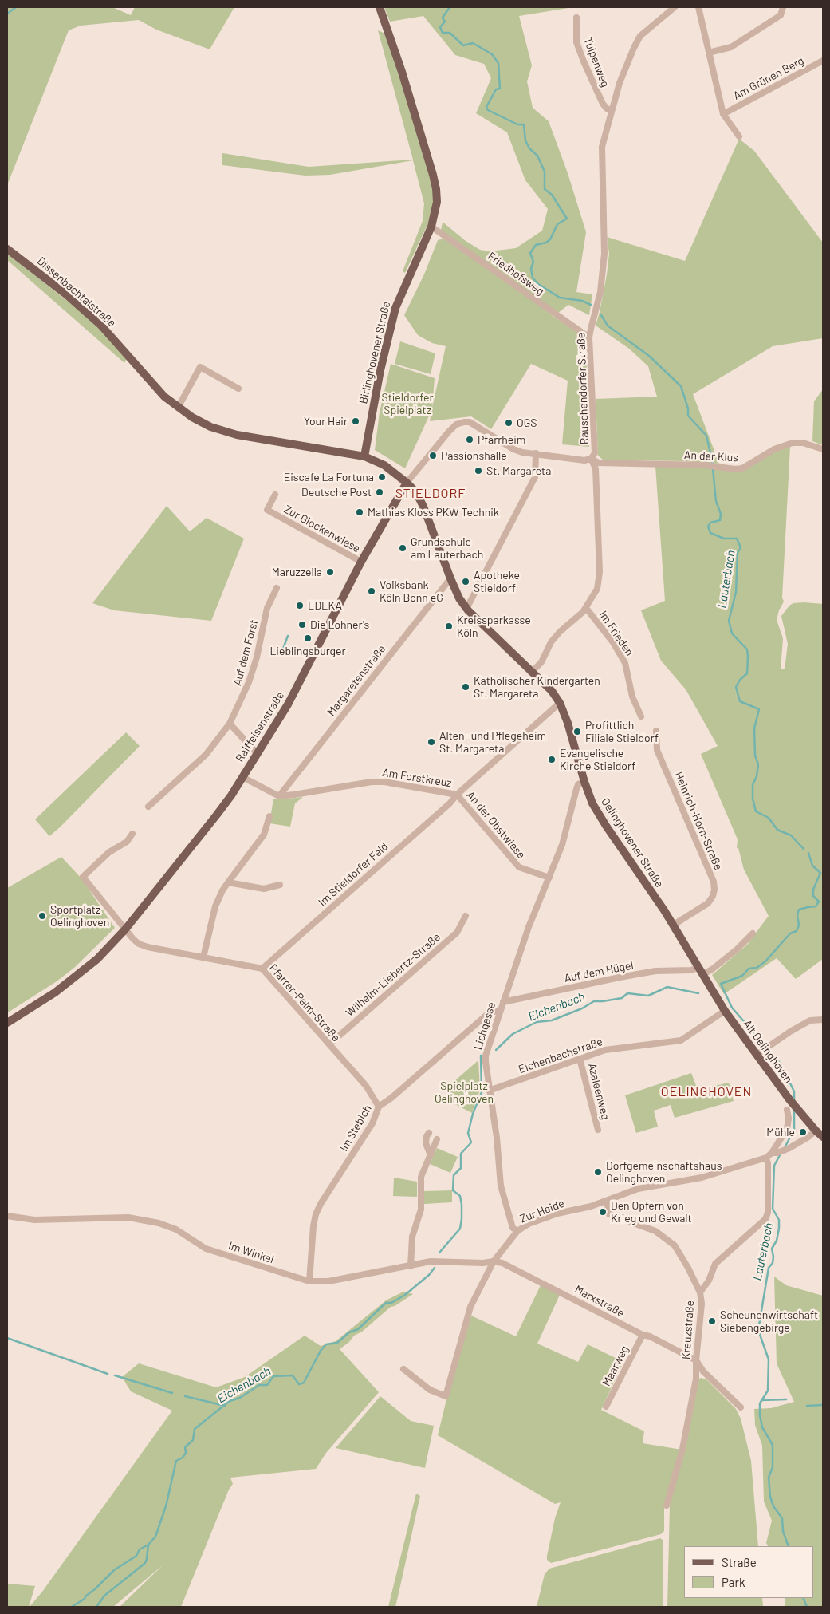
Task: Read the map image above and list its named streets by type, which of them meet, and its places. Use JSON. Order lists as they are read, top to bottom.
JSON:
{
  "streets": {
    "main road": [
      "Dissenbachtalstraße",
      "Birlinghovener Straße",
      "Raiffeisenstraße",
      "Oelinghovener Straße",
      "Alt Oelinghoven"
    ],
    "street": [
      "Tulpenweg",
      "Am Grünen Berg",
      "Friedhofsweg",
      "Rauschendorfer Straße",
      "An der Klus",
      "Zur Glockenwiese",
      "Im Frieden",
      "Auf dem Forst",
      "Margaretenstraße",
      "Am Forstkreuz",
      "Heinrich-Horn-Straße",
      "An der Obstwiese",
      "Im Stieldorfer Feld",
      "Auf dem Hügel",
      "Wilhelm-Liebertz-Straße",
      "Pfarrer-Palm-Straße",
      "Lichgasse",
      "Eichenbachstraße",
      "Azaleenweg",
      "Im Stebich",
      "Zur Heide",
      "Im Winkel",
      "Marxstraße",
      "Kreuzstraße",
      "Maarweg"
    ]
  },
  "crossings": [
    ["Tulpenweg", "Rauschendorfer Straße"],
    ["Friedhofsweg", "Birlinghovener Straße"],
    ["Friedhofsweg", "Rauschendorfer Straße"],
    ["Dissenbachtalstraße", "Birlinghovener Straße"],
    ["Dissenbachtalstraße", "Oelinghovener Straße"],
    ["Birlinghovener Straße", "Oelinghovener Straße"],
    ["Rauschendorfer Straße", "An der Klus"],
    ["Rauschendorfer Straße", "Im Frieden"],
    ["Rauschendorfer Straße", "Oelinghovener Straße"],
    ["An der Klus", "Raiffeisenstraße"],
    ["An der Klus", "Oelinghovener Straße"],
    ["Zur Glockenwiese", "Raiffeisenstraße"],
    ["Margaretenstraße", "Am Forstkreuz"],
    ["Margaretenstraße", "Oelinghovener Straße"],
    ["Raiffeisenstraße", "Oelinghovener Straße"],
    ["Raiffeisenstraße", "Pfarrer-Palm-Straße"],
    ["Am Forstkreuz", "An der Obstwiese"],
    ["Am Forstkreuz", "Oelinghovener Straße"],
    ["Am Forstkreuz", "Im Stieldorfer Feld"],
    ["Heinrich-Horn-Straße", "Oelinghovener Straße"],
    ["An der Obstwiese", "Im Stieldorfer Feld"],
    ["An der Obstwiese", "Lichgasse"],
    ["Oelinghovener Straße", "Auf dem Hügel"],
    ["Oelinghovener Straße", "Lichgasse"],
    ["Oelinghovener Straße", "Alt Oelinghoven"],
    ["Im Stieldorfer Feld", "Pfarrer-Palm-Straße"],
    ["Auf dem Hügel", "Lichgasse"],
    ["Wilhelm-Liebertz-Straße", "Pfarrer-Palm-Straße"],
    ["Pfarrer-Palm-Straße", "Im Stebich"],
    ["Lichgasse", "Eichenbachstraße"],
    ["Lichgasse", "Im Stebich"],
    ["Lichgasse", "Zur Heide"],
    ["Alt Oelinghoven", "Eichenbachstraße"],
    ["Alt Oelinghoven", "Zur Heide"],
    ["Eichenbachstraße", "Azaleenweg"],
    ["Im Stebich", "Im Winkel"],
    ["Zur Heide", "Im Winkel"],
    ["Zur Heide", "Marxstraße"],
    ["Zur Heide", "Kreuzstraße"],
    ["Im Winkel", "Marxstraße"],
    ["Marxstraße", "Kreuzstraße"],
    ["Marxstraße", "Maarweg"]
  ],
  "districts": ["STIELDORF", "OELINGHOVEN"],
  "water": ["Lauterbach", "Eichenbach"],
  "parks": ["Stieldorfer Spielplatz", "Spielplatz Oelinghoven"],
  "places": [
    "Your Hair",
    "OGS",
    "Pfarrheim",
    "Passionshalle",
    "St. Margareta",
    "Eiscafe La Fortuna",
    "Deutsche Post",
    "Mathias Kloss PKW Technik",
    "Grundschule am Lauterbach",
    "Maruzzella",
    "Apotheke Stieldorf",
    "Volksbank Köln Bonn eG",
    "EDEKA",
    "Die Lohner's",
    "Kreissparkasse Köln",
    "Lieblingsburger",
    "Katholischer Kindergarten St. Margareta",
    "Profittlich Filiale Stieldorf",
    "Alten- und Pflegeheim St. Margareta",
    "Evangelische Kirche Stieldorf",
    "Sportplatz Oelinghoven",
    "Mühle",
    "Dorfgemeinschaftshaus Oelinghoven",
    "Den Opfern von Krieg und Gewalt",
    "Scheunenwirtschaft Siebengebirge"
  ],
  "legend": ["Straße", "Park"]
}
